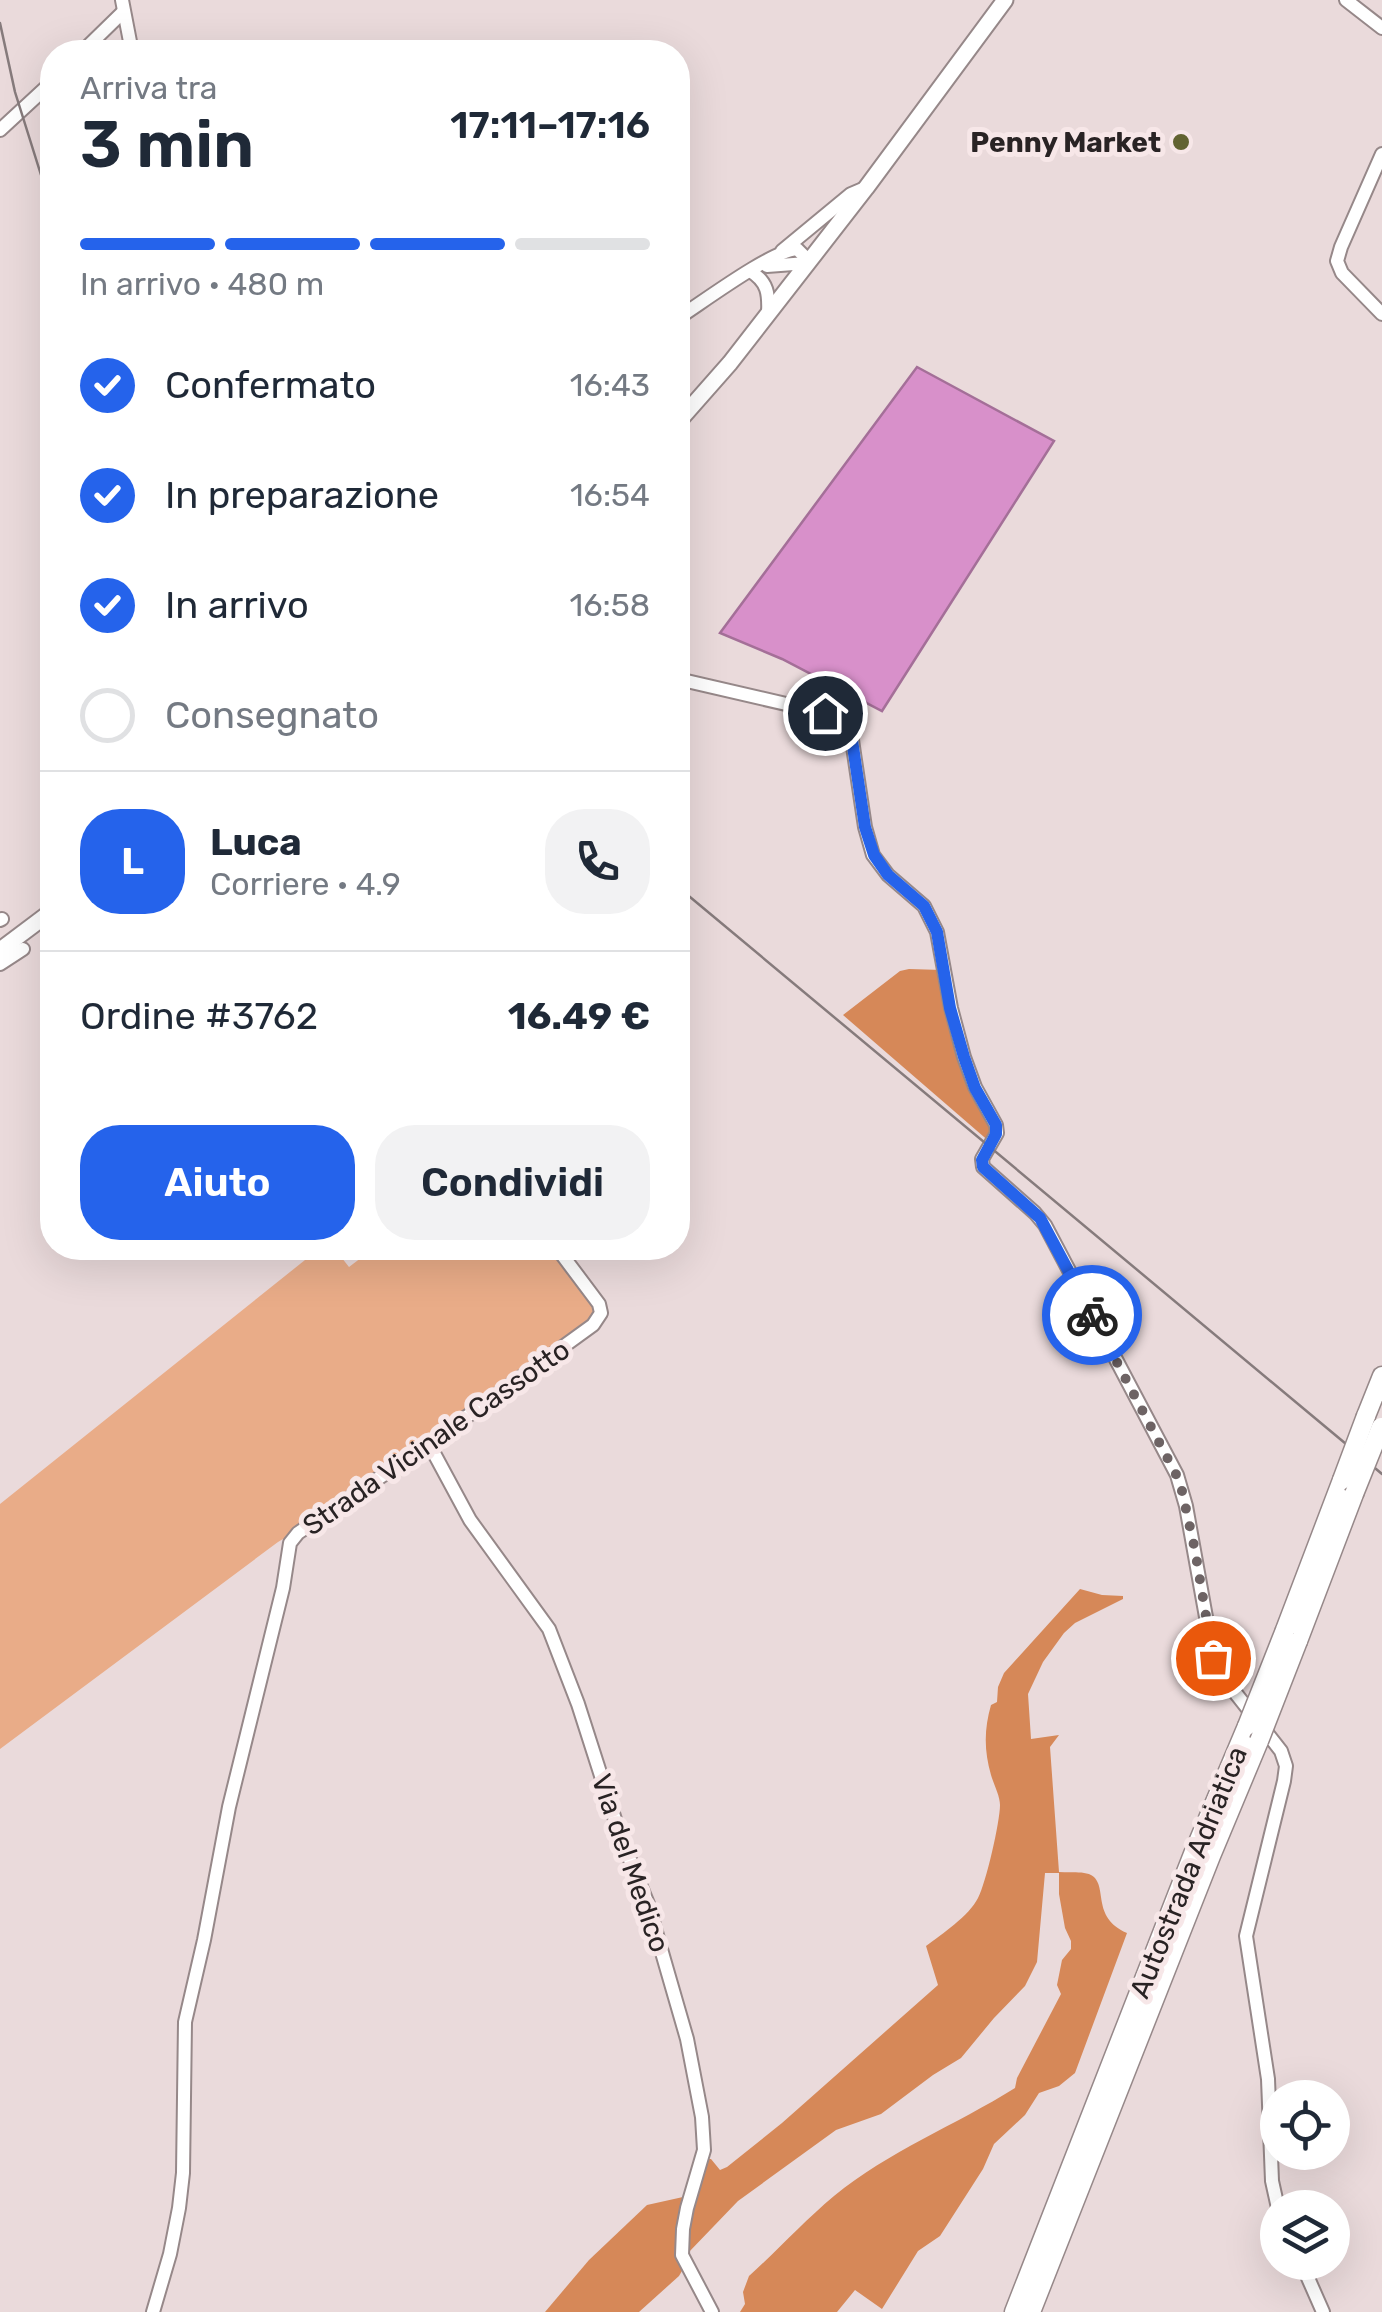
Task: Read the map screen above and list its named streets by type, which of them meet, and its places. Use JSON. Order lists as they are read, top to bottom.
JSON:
{
  "streets": {
    "highway": ["Autostrada Adriatica"],
    "street": ["Strada Vicinale Cassotto", "Via del Medico"]
  },
  "crossings": [
    ["Strada Vicinale Cassotto", "Via del Medico"]
  ],
  "places": ["Penny Market"],
  "page": {
    "heading": ["3 min", "Arriva tra", "17:11–17:16"],
    "panel": [
      "Luca",
      "Corriere · 4.9",
      "Ordine #3762",
      "16.49 €"
    ],
    "bar": "In arrivo · 480 m",
    "list": [
      ["Confermato", "16:43"],
      ["In preparazione", "16:54"],
      ["In arrivo", "16:58"],
      "Consegnato"
    ],
    "round": "L",
    "buttons": ["Aiuto", "Condividi"]
  }
}
